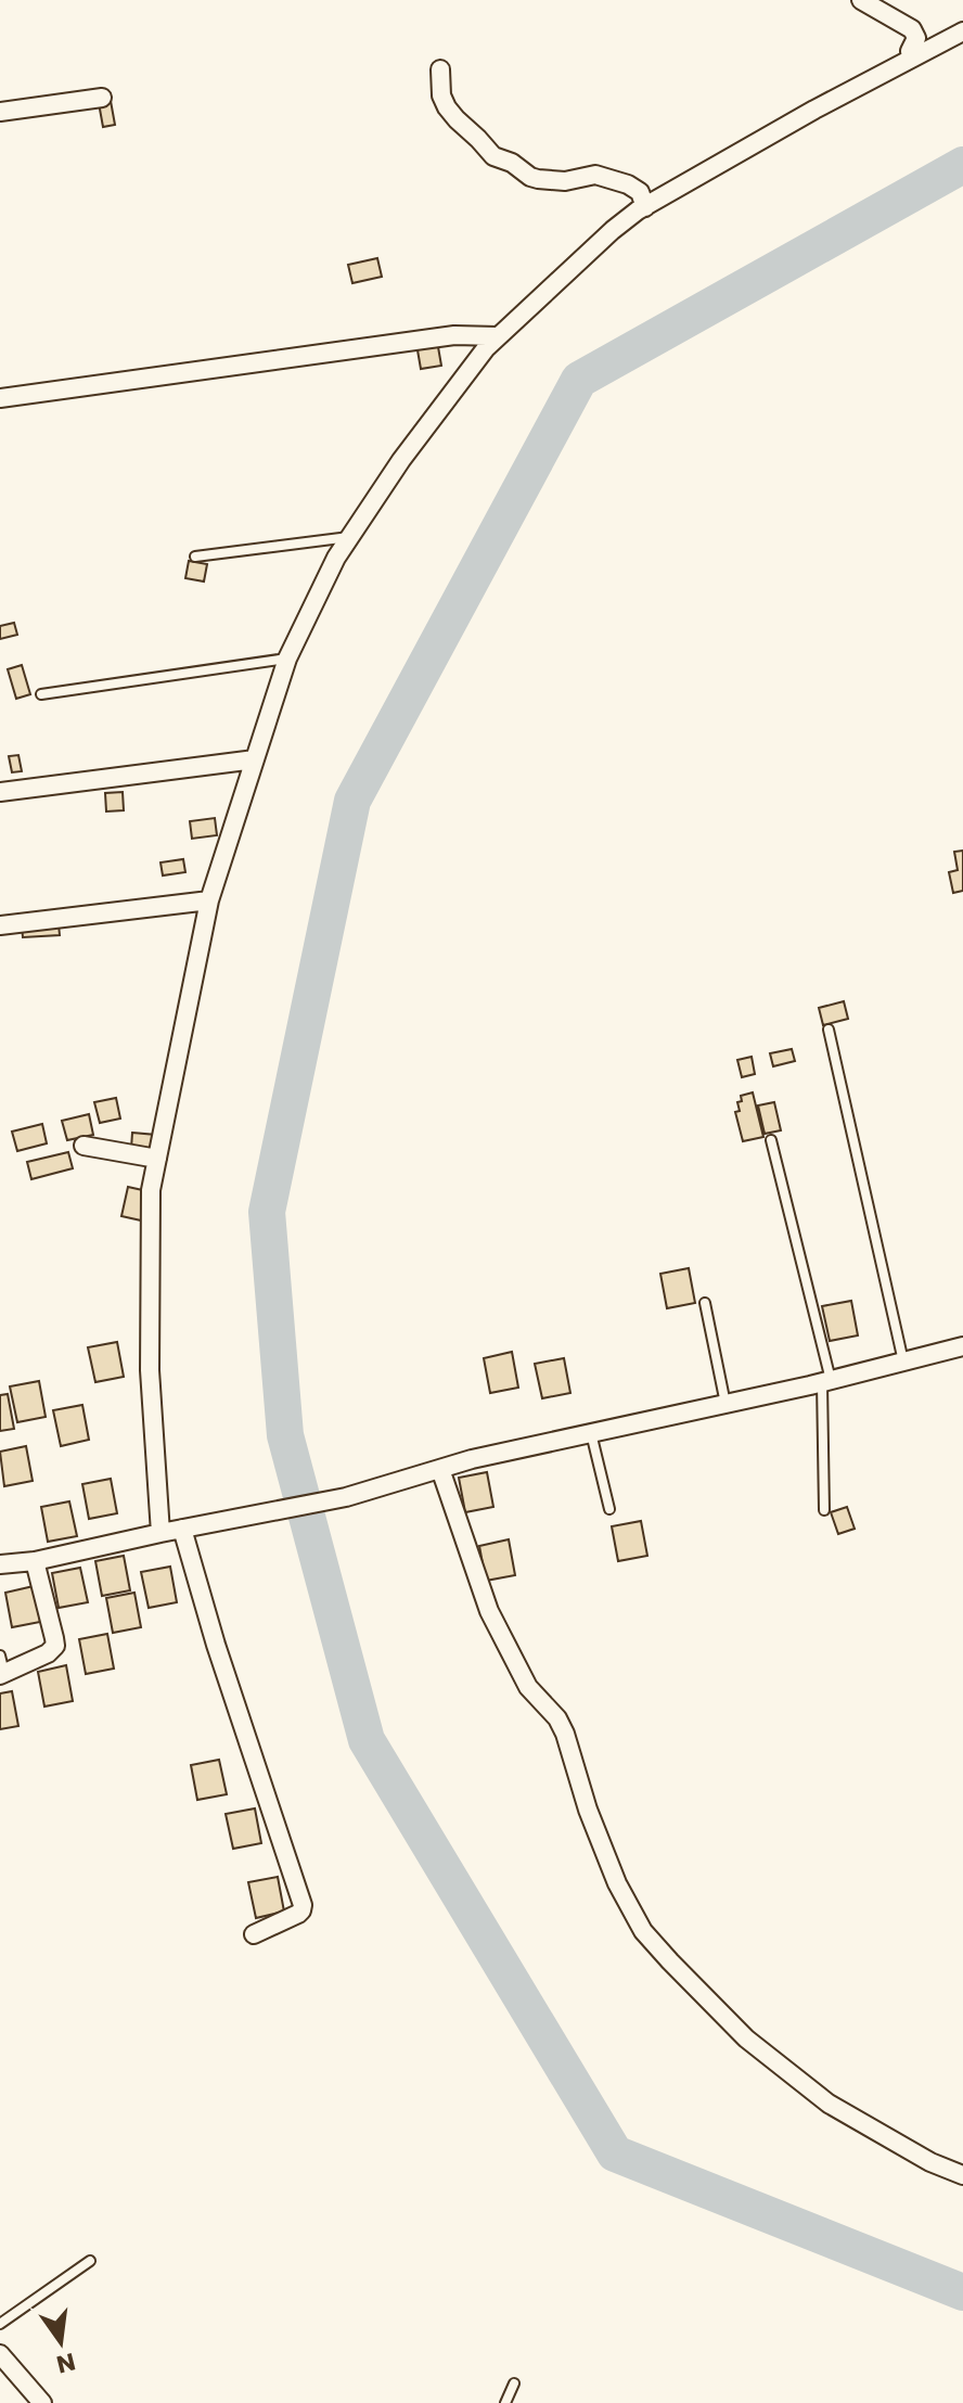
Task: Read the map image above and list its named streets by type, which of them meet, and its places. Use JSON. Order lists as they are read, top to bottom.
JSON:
{
  "north": "bottom"
}
